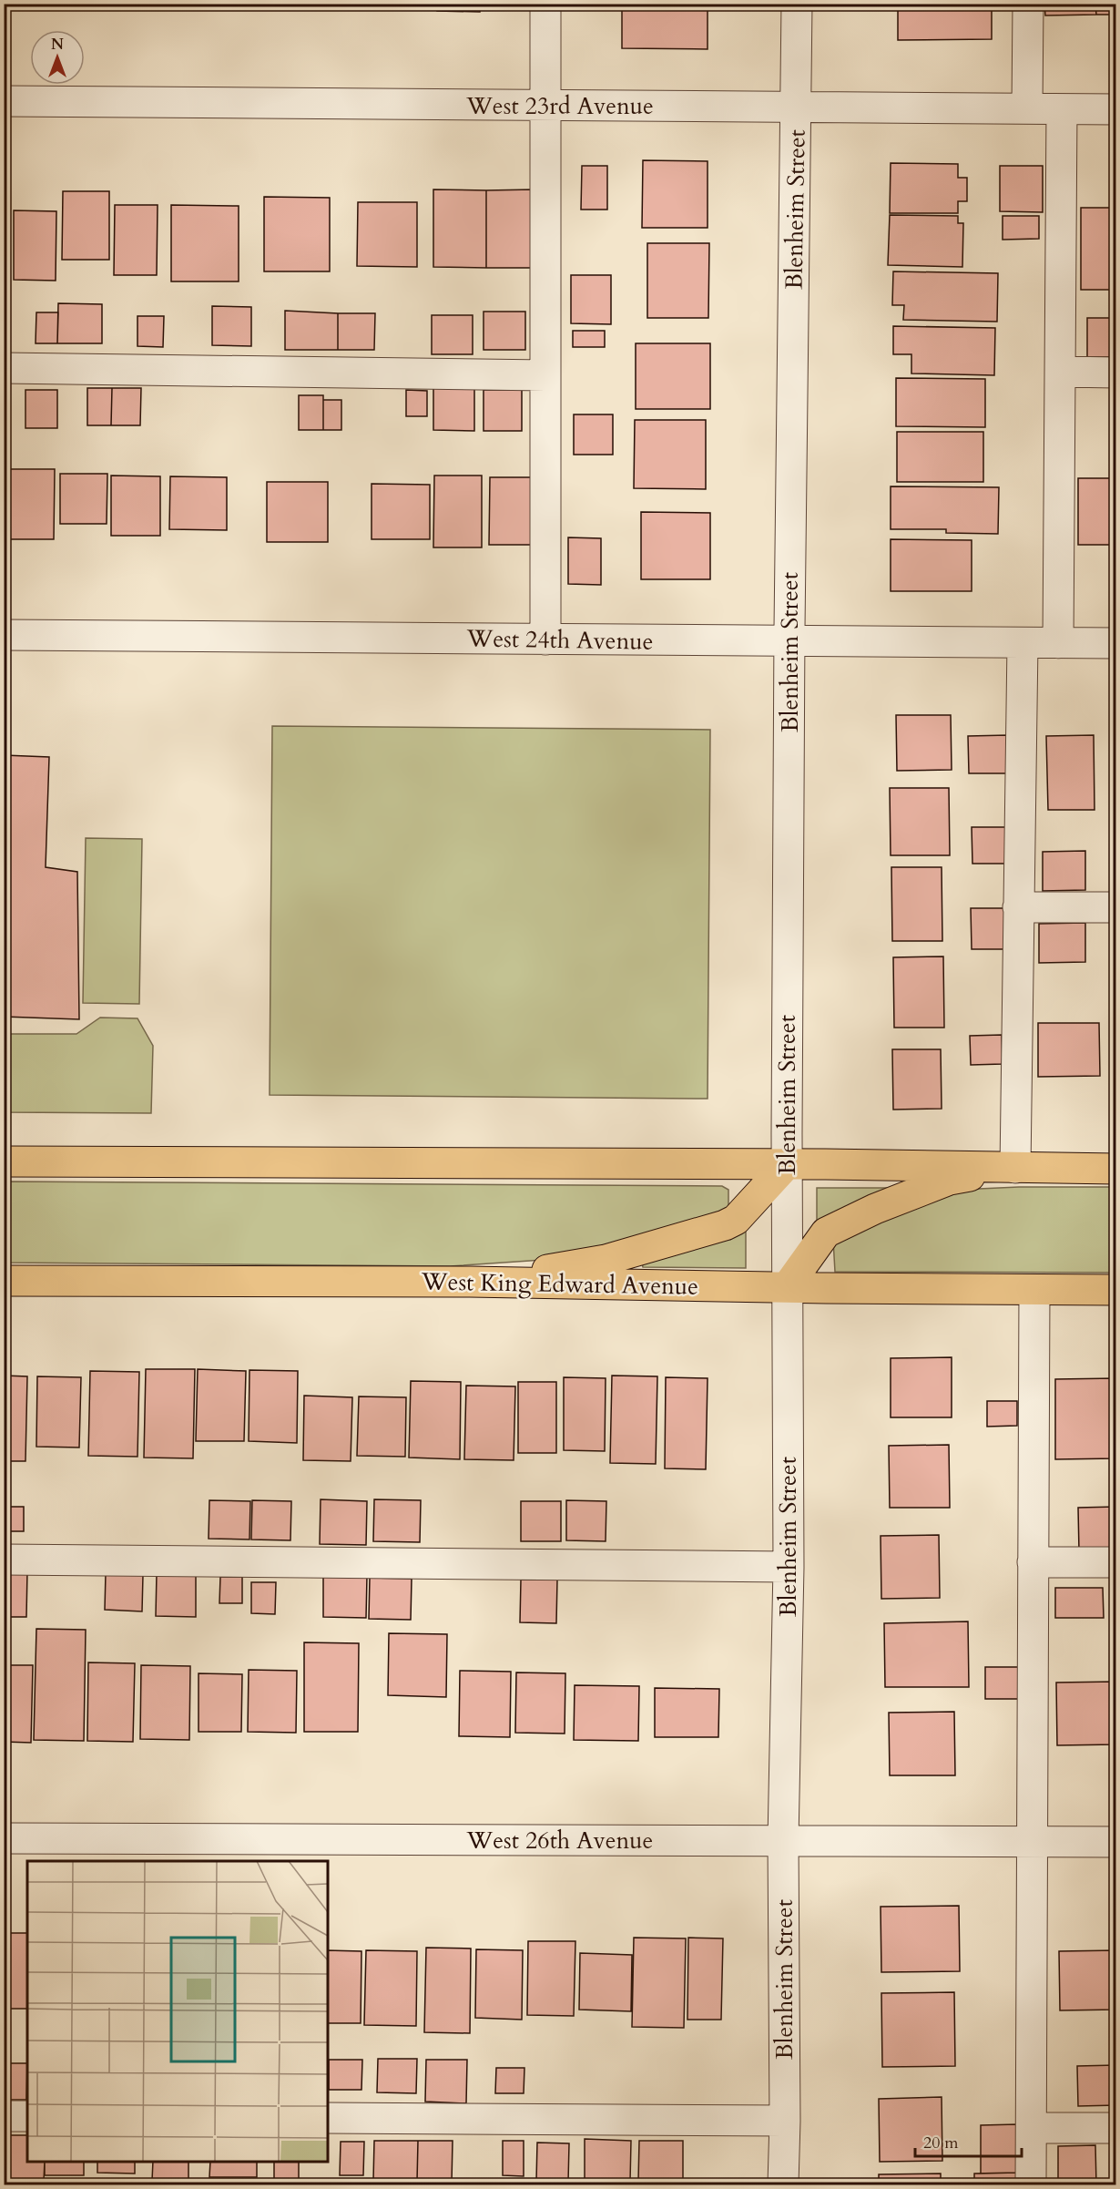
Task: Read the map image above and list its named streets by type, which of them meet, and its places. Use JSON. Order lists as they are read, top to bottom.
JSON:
{
  "streets": {
    "main road": ["West King Edward Avenue"],
    "street": [
      "West 23rd Avenue",
      "Blenheim Street",
      "West 24th Avenue",
      "West 26th Avenue"
    ]
  },
  "crossings": [
    ["West 23rd Avenue", "Blenheim Street"],
    ["Blenheim Street", "West 24th Avenue"],
    ["Blenheim Street", "West King Edward Avenue"],
    ["Blenheim Street", "West 26th Avenue"]
  ],
  "scale_bar": "20 m",
  "north": "top"
}
